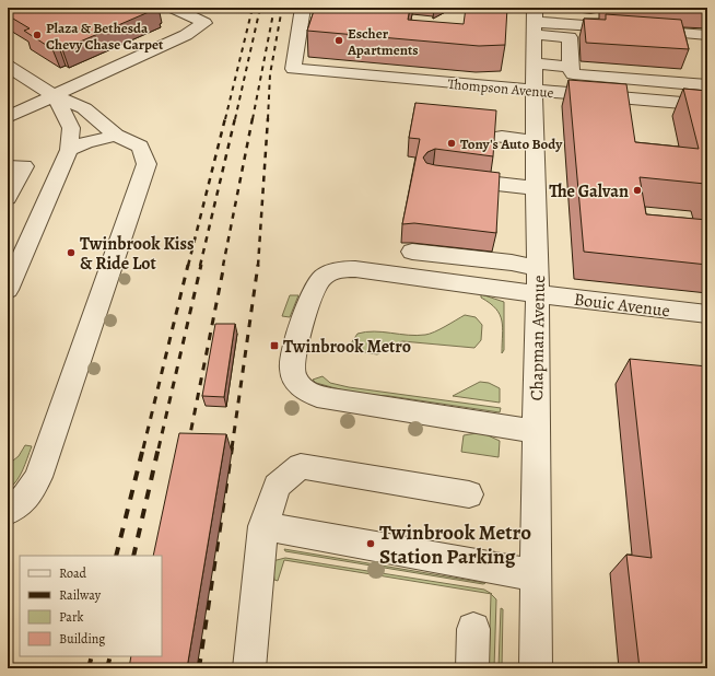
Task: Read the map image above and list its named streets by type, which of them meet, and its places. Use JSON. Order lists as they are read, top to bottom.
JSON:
{
  "streets": {
    "street": ["Thompson Avenue", "Bouic Avenue", "Chapman Avenue"]
  },
  "crossings": [
    ["Thompson Avenue", "Chapman Avenue"],
    ["Bouic Avenue", "Chapman Avenue"]
  ],
  "places": {
    "other": [
      "Plaza & Bethesda Chevy Chase Carpet",
      "Escher Apartments",
      "Tony's Auto Body",
      "The Galvan",
      "Twinbrook Kiss & Ride Lot",
      "Twinbrook Metro Station Parking"
    ],
    "transit": ["Twinbrook Metro"]
  },
  "legend": [
    "Road",
    "Railway",
    "Park",
    "Building"
  ]
}
